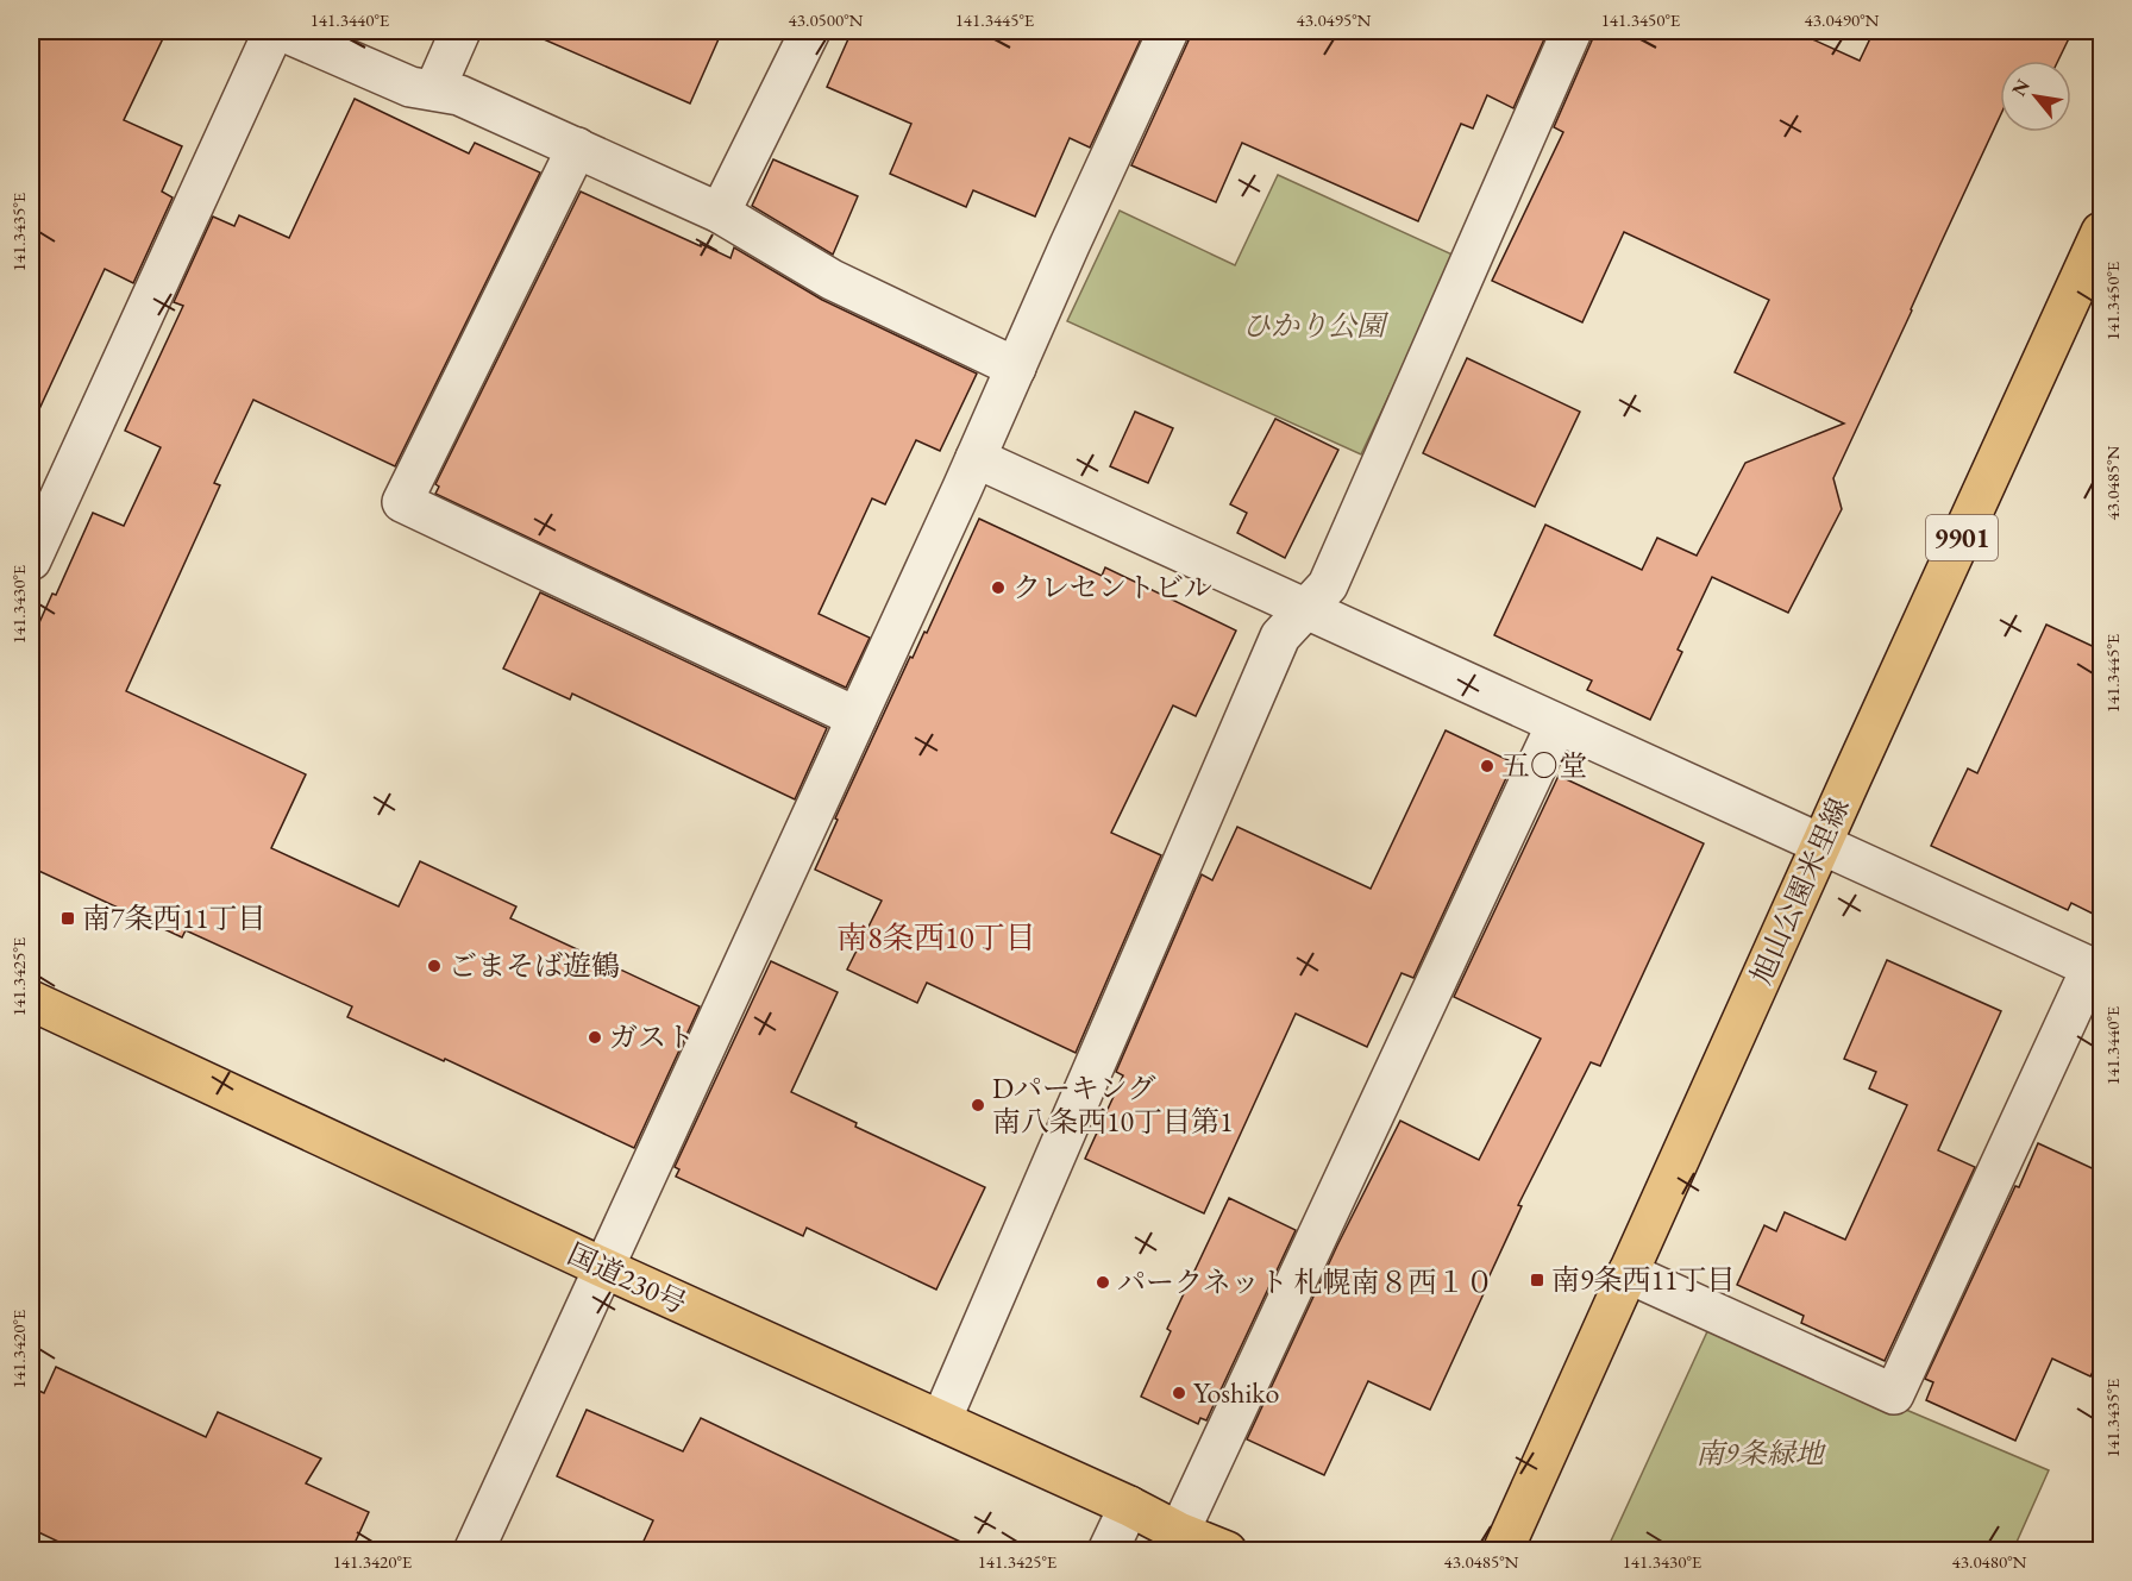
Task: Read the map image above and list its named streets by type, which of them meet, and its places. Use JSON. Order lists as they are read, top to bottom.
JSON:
{
  "streets": {
    "main road": ["9901", "旭山公園米里線", "国道230号"]
  },
  "districts": ["南8条西10丁目"],
  "parks": ["ひかり公園", "南9条緑地"],
  "places": {
    "other": [
      "クレセントビル",
      "五○堂",
      "ごまそば遊鶴",
      "ガスト",
      "Dパーキング 南八条西10丁目第1",
      "パークネット 札幌南８西１０",
      "Yoshiko"
    ],
    "transit": ["南7条西11丁目", "南9条西11丁目"]
  },
  "north": "top left",
  "coordinates": [
    "141.3440°E",
    "43.0500°N",
    "141.3445°E",
    "43.0495°N",
    "141.3450°E",
    "43.0490°N",
    "141.3435°E",
    "43.0485°N",
    "141.3430°E",
    "141.3425°E",
    "141.3420°E",
    "43.0480°N"
  ]
}
